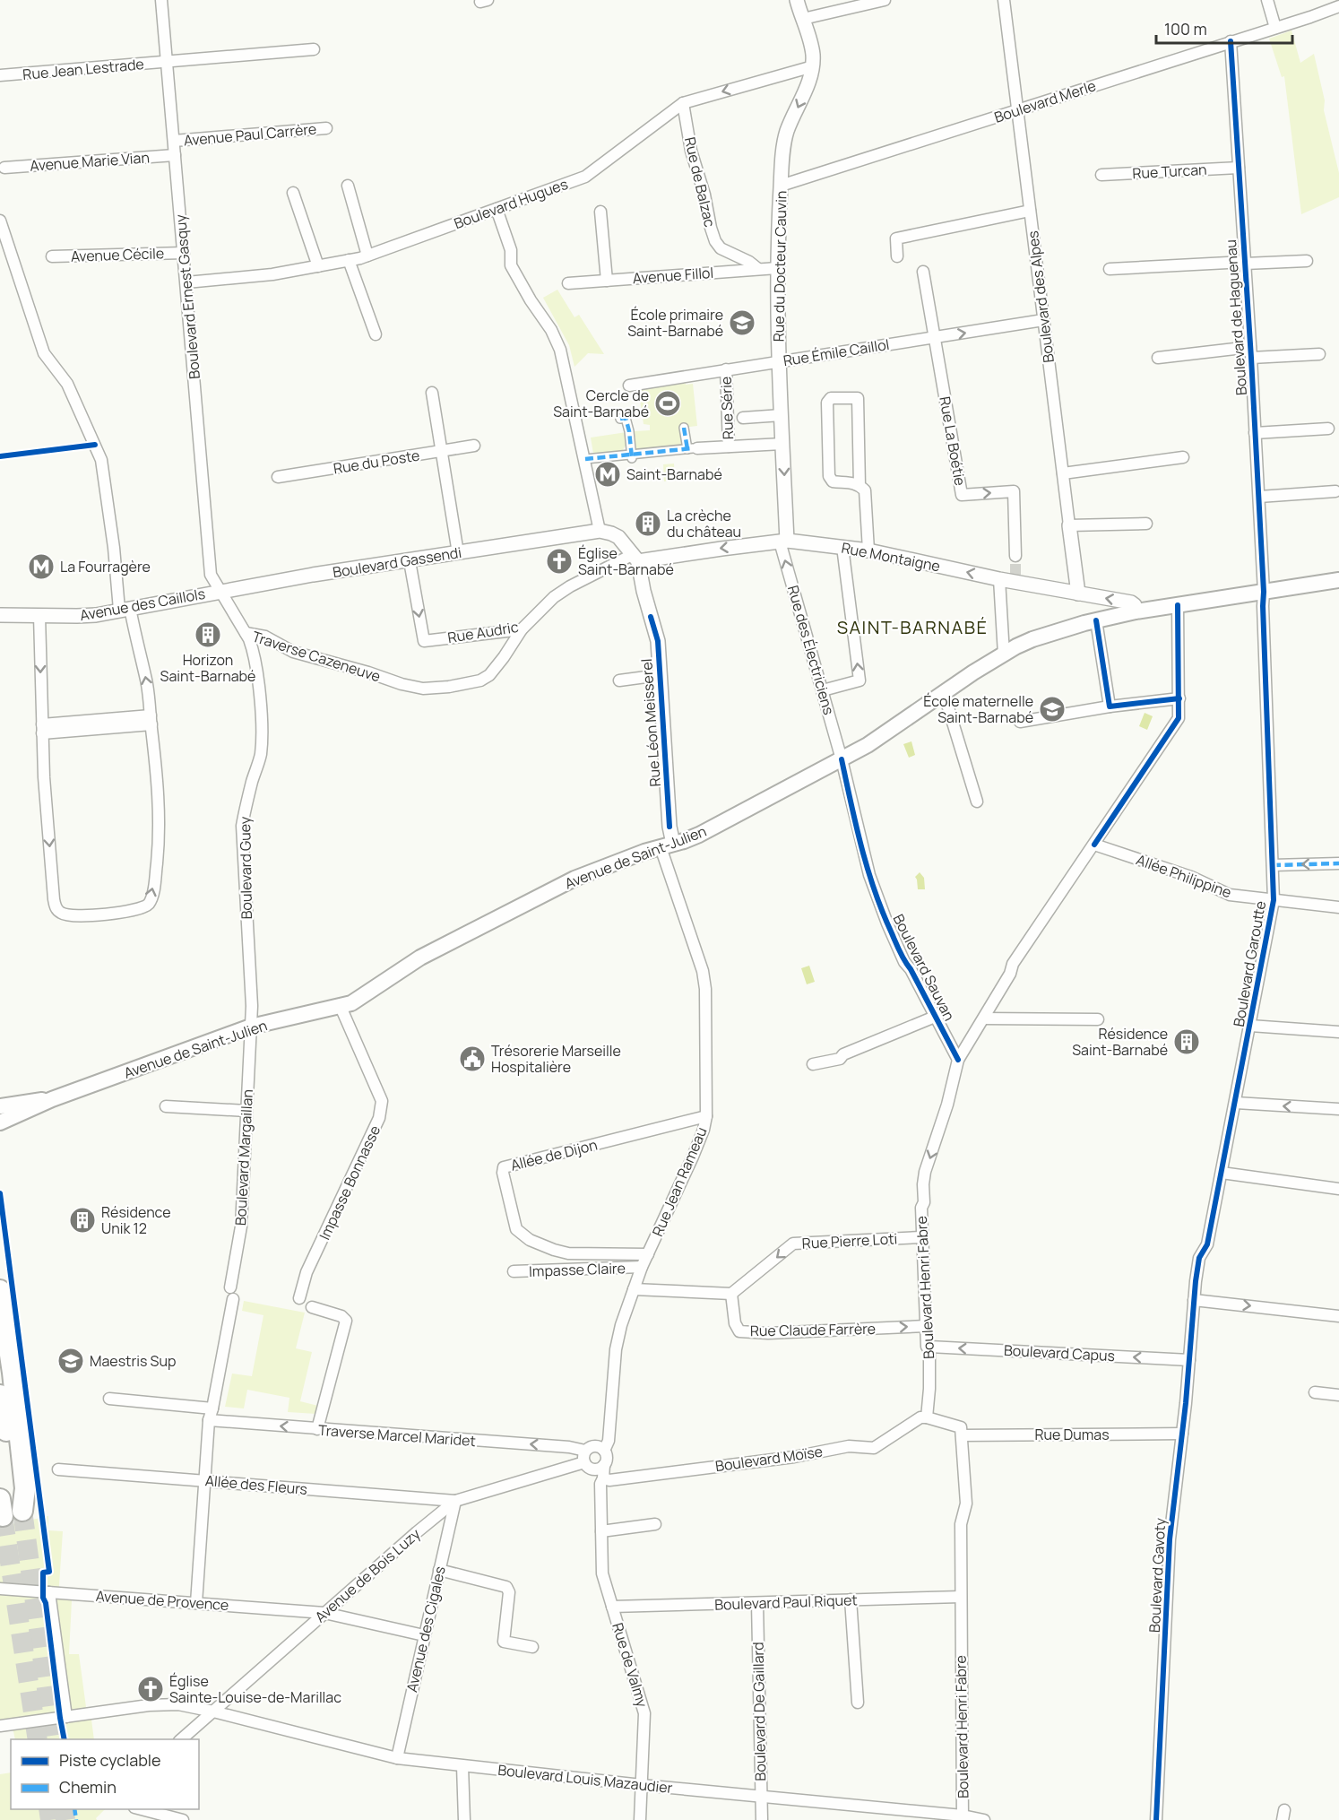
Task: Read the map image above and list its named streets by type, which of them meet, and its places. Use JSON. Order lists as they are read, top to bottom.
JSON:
{
  "streets": {
    "main road": ["Avenue de Saint-Julien"],
    "street": [
      "Rue Jean Lestrade",
      "Boulevard Merle",
      "Avenue Paul Carrère",
      "Avenue Marie Vian",
      "Rue Turcan",
      "Rue de Balzac",
      "Boulevard Hugues",
      "Avenue Cécile",
      "Rue du Docteur Cauvin",
      "Avenue Fillol",
      "Boulevard Ernest Gasquy",
      "Boulevard des Alpes",
      "Boulevard de Haguenau",
      "Rue Émile Caillol",
      "Rue Série",
      "Rue La Boétie",
      "Rue du Poste",
      "Rue Montaigne",
      "Boulevard Gassendi",
      "Avenue des Caillols",
      "Rue Audric",
      "Rue des Électriciens",
      "Traverse Cazeneuve",
      "Rue Léon Meisserel",
      "Boulevard Guey",
      "Allée Philippine",
      "Boulevard Garoutte",
      "Boulevard Sauvan",
      "Allée de Dijon",
      "Boulevard Margaillan",
      "Rue Jean Rameau",
      "Impasse Bonnasse",
      "Rue Pierre Loti",
      "Impasse Claire",
      "Boulevard Henri Fabre",
      "Rue Claude Farrère",
      "Boulevard Capus",
      "Rue Dumas",
      "Traverse Marcel Maridet",
      "Boulevard Moïse",
      "Allée des Fleurs",
      "Avenue de Bois Luzy",
      "Boulevard Gavoty",
      "Avenue de Provence",
      "Boulevard Paul Riquet",
      "Avenue des Cigales",
      "Rue de Valmy",
      "Boulevard De Gaillard",
      "Boulevard Louis Mazaudier"
    ]
  },
  "crossings": [
    ["Rue Jean Lestrade", "Boulevard Ernest Gasquy"],
    ["Boulevard Merle", "Rue du Docteur Cauvin"],
    ["Boulevard Merle", "Boulevard des Alpes"],
    ["Boulevard Merle", "Boulevard de Haguenau"],
    ["Avenue Paul Carrère", "Boulevard Ernest Gasquy"],
    ["Avenue Marie Vian", "Boulevard Ernest Gasquy"],
    ["Rue Turcan", "Boulevard de Haguenau"],
    ["Rue de Balzac", "Boulevard Hugues"],
    ["Rue de Balzac", "Avenue Fillol"],
    ["Boulevard Hugues", "Rue du Docteur Cauvin"],
    ["Boulevard Hugues", "Boulevard Ernest Gasquy"],
    ["Avenue Cécile", "Boulevard Ernest Gasquy"],
    ["Rue du Docteur Cauvin", "Avenue Fillol"],
    ["Rue du Docteur Cauvin", "Rue Émile Caillol"],
    ["Rue du Docteur Cauvin", "Rue Série"],
    ["Rue du Docteur Cauvin", "Rue Montaigne"],
    ["Rue du Docteur Cauvin", "Rue des Électriciens"],
    ["Boulevard Ernest Gasquy", "Boulevard Gassendi"],
    ["Boulevard Ernest Gasquy", "Avenue des Caillols"],
    ["Boulevard Ernest Gasquy", "Boulevard Guey"],
    ["Boulevard des Alpes", "Rue Émile Caillol"],
    ["Boulevard des Alpes", "Rue Montaigne"],
    ["Boulevard de Haguenau", "Avenue de Saint-Julien"],
    ["Boulevard de Haguenau", "Boulevard Garoutte"],
    ["Rue Émile Caillol", "Rue Série"],
    ["Rue Émile Caillol", "Rue La Boétie"],
    ["Rue Montaigne", "Rue Audric"],
    ["Rue Montaigne", "Rue des Électriciens"],
    ["Rue Montaigne", "Rue Léon Meisserel"],
    ["Rue Montaigne", "Avenue de Saint-Julien"],
    ["Boulevard Gassendi", "Avenue des Caillols"],
    ["Boulevard Gassendi", "Rue Audric"],
    ["Boulevard Gassendi", "Boulevard Guey"],
    ["Avenue des Caillols", "Boulevard Guey"],
    ["Rue Audric", "Traverse Cazeneuve"],
    ["Rue Audric", "Rue Léon Meisserel"],
    ["Rue des Électriciens", "Avenue de Saint-Julien"],
    ["Rue des Électriciens", "Boulevard Sauvan"],
    ["Traverse Cazeneuve", "Boulevard Guey"],
    ["Rue Léon Meisserel", "Avenue de Saint-Julien"],
    ["Rue Léon Meisserel", "Rue Jean Rameau"],
    ["Avenue de Saint-Julien", "Boulevard Guey"],
    ["Avenue de Saint-Julien", "Boulevard Garoutte"],
    ["Avenue de Saint-Julien", "Boulevard Sauvan"],
    ["Avenue de Saint-Julien", "Boulevard Margaillan"],
    ["Avenue de Saint-Julien", "Rue Jean Rameau"],
    ["Avenue de Saint-Julien", "Impasse Bonnasse"],
    ["Avenue de Saint-Julien", "Boulevard Henri Fabre"],
    ["Boulevard Guey", "Boulevard Margaillan"],
    ["Allée Philippine", "Boulevard Garoutte"],
    ["Allée Philippine", "Boulevard Henri Fabre"],
    ["Boulevard Garoutte", "Boulevard Gavoty"],
    ["Boulevard Sauvan", "Boulevard Henri Fabre"],
    ["Allée de Dijon", "Rue Jean Rameau"],
    ["Rue Jean Rameau", "Impasse Claire"],
    ["Rue Jean Rameau", "Traverse Marcel Maridet"],
    ["Rue Jean Rameau", "Avenue de Bois Luzy"],
    ["Rue Pierre Loti", "Boulevard Henri Fabre"],
    ["Rue Pierre Loti", "Rue Claude Farrère"],
    ["Boulevard Henri Fabre", "Rue Claude Farrère"],
    ["Boulevard Henri Fabre", "Boulevard Capus"],
    ["Boulevard Henri Fabre", "Rue Dumas"],
    ["Boulevard Henri Fabre", "Boulevard Moïse"],
    ["Boulevard Henri Fabre", "Boulevard Paul Riquet"],
    ["Boulevard Henri Fabre", "Boulevard Louis Mazaudier"],
    ["Boulevard Capus", "Boulevard Gavoty"],
    ["Rue Dumas", "Boulevard Gavoty"],
    ["Traverse Marcel Maridet", "Avenue de Bois Luzy"],
    ["Allée des Fleurs", "Avenue de Bois Luzy"],
    ["Allée des Fleurs", "Avenue des Cigales"],
    ["Avenue de Bois Luzy", "Avenue de Provence"],
    ["Avenue de Bois Luzy", "Avenue des Cigales"],
    ["Avenue de Bois Luzy", "Boulevard Louis Mazaudier"],
    ["Avenue de Provence", "Avenue des Cigales"],
    ["Boulevard Paul Riquet", "Rue de Valmy"],
    ["Boulevard Paul Riquet", "Boulevard De Gaillard"],
    ["Avenue des Cigales", "Boulevard Louis Mazaudier"],
    ["Rue de Valmy", "Boulevard Louis Mazaudier"],
    ["Boulevard De Gaillard", "Boulevard Louis Mazaudier"]
  ],
  "one_way": [
    "Rue du Docteur Cauvin",
    "Rue La Boétie",
    "Rue des Électriciens",
    "Rue Pierre Loti",
    "Rue Claude Farrère",
    "Boulevard Capus",
    "Traverse Marcel Maridet"
  ],
  "districts": ["SAINT-BARNABÉ"],
  "places": {
    "school or university": ["École primaire Saint-Barnabé", "École maternelle Saint-Barnabé", "Maestris Sup"],
    "sports": ["Cercle de Saint-Barnabé"],
    "metro station": ["Saint-Barnabé", "La Fourragère"],
    "building": [
      "La crèche du château",
      "Horizon Saint-Barnabé",
      "Résidence Saint-Barnabé",
      "Résidence Unik 12"
    ],
    "church": ["Église Saint-Barnabé", "Église Sainte-Louise-de-Marillac"],
    "public building": ["Trésorerie Marseille Hospitalière"]
  },
  "legend": ["Piste cyclable", "Chemin"],
  "scale_bar": "100 m"
}
